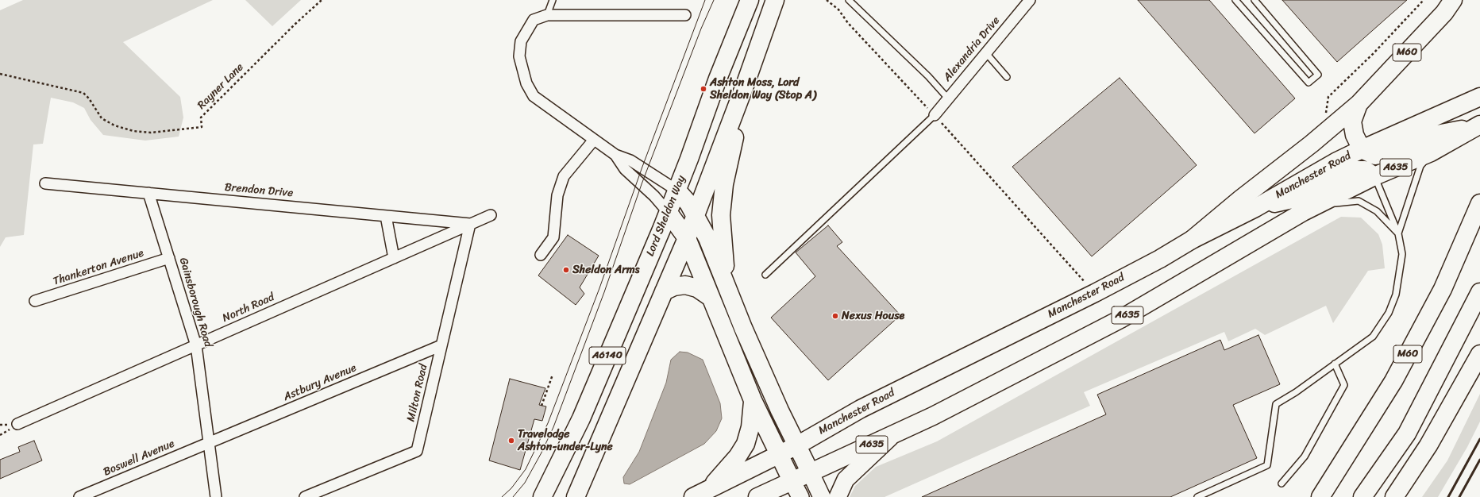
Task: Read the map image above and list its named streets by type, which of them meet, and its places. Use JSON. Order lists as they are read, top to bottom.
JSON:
{
  "streets": {
    "highway": [
      "M60",
      "A635",
      "Manchester Road",
      "Lord Sheldon Way",
      "A6140"
    ],
    "street": [
      "Alexandria Drive",
      "Brendon Drive",
      "Thankerton Avenue",
      "Gainsborough Road",
      "North Road",
      "Astbury Avenue",
      "Milton Road",
      "Boswell Avenue"
    ],
    "path": ["Rayner Lane"]
  },
  "crossings": [
    ["M60", "Manchester Road"],
    ["A635", "Manchester Road"],
    ["Brendon Drive", "Gainsborough Road"],
    ["Brendon Drive", "North Road"],
    ["Brendon Drive", "Milton Road"],
    ["Thankerton Avenue", "Gainsborough Road"],
    ["Gainsborough Road", "North Road"],
    ["Gainsborough Road", "Astbury Avenue"],
    ["Gainsborough Road", "Boswell Avenue"],
    ["North Road", "Milton Road"],
    ["Astbury Avenue", "Milton Road"],
    ["Astbury Avenue", "Boswell Avenue"]
  ],
  "places": [
    "Ashton Moss, Lord Sheldon Way (Stop A)",
    "Sheldon Arms",
    "Nexus House",
    "Travelodge Ashton-under-Lyne"
  ]
}
